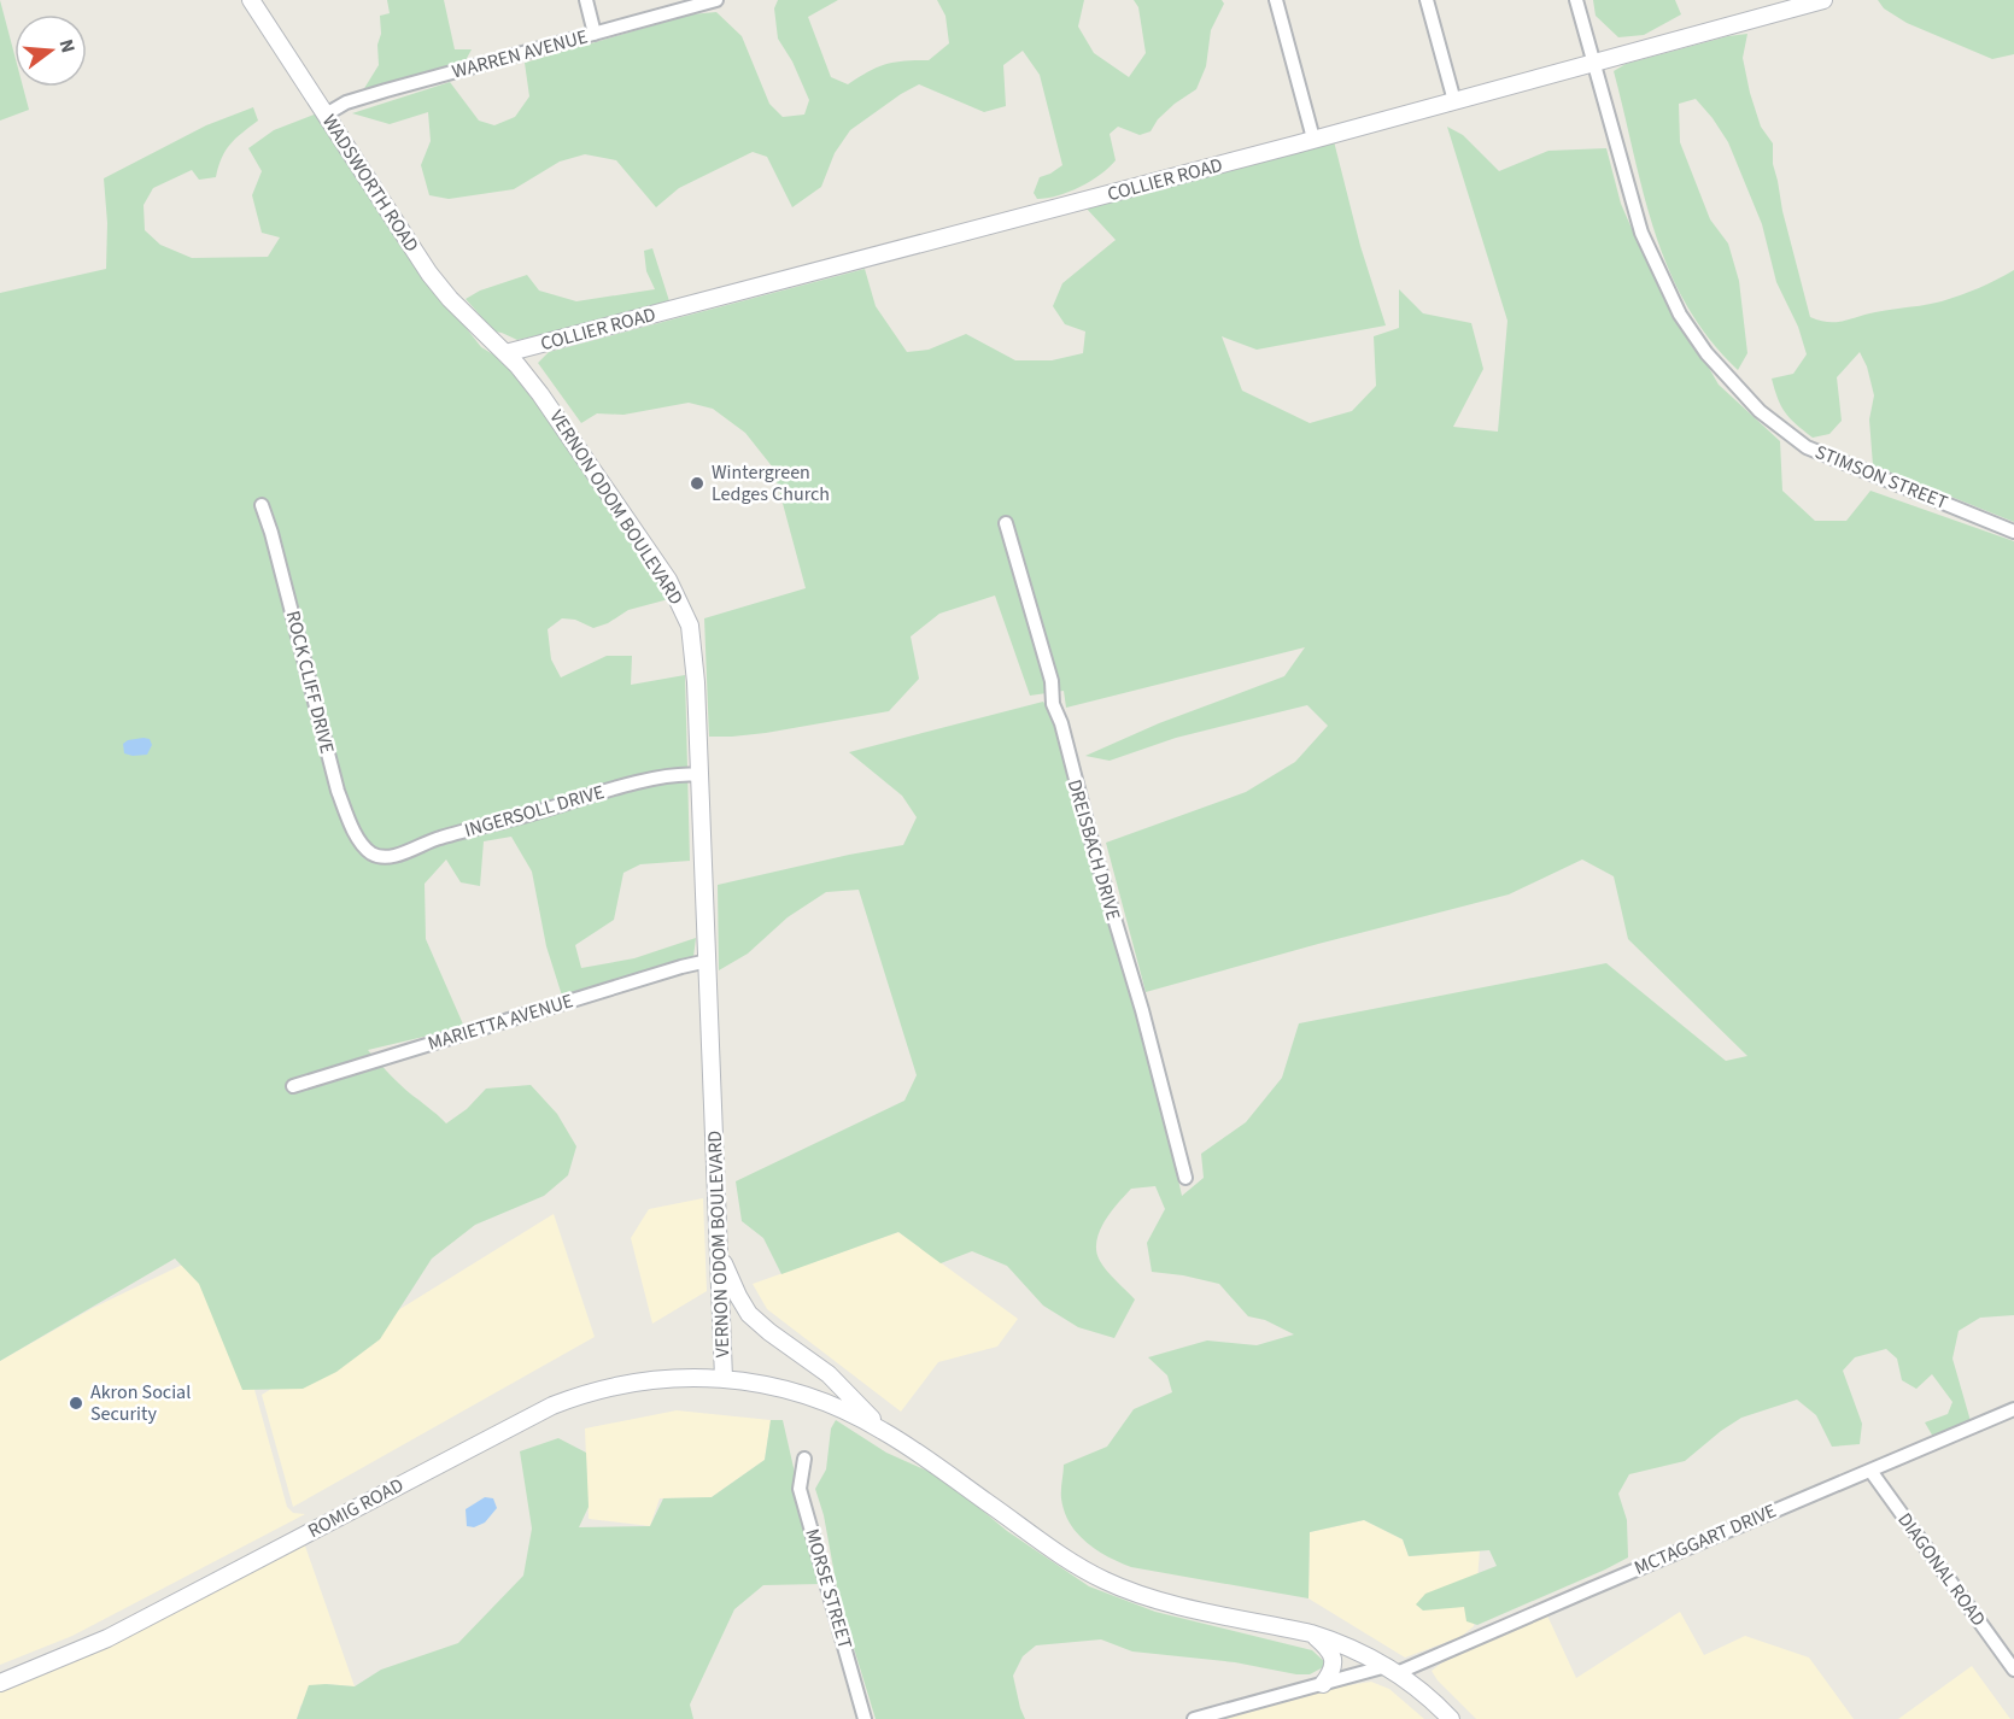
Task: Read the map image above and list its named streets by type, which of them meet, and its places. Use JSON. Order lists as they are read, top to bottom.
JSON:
{
  "streets": {
    "main road": [
      "COLLIER ROAD",
      "WADSWORTH ROAD",
      "VERNON ODOM BOULEVARD",
      "ROMIG ROAD"
    ],
    "street": [
      "WARREN AVENUE",
      "STIMSON STREET",
      "ROCK CLIFF DRIVE",
      "INGERSOLL DRIVE",
      "DREISBACH DRIVE",
      "MARIETTA AVENUE",
      "MCTAGGART DRIVE",
      "DIAGONAL ROAD",
      "MORSE STREET"
    ]
  },
  "crossings": [
    ["WARREN AVENUE", "WADSWORTH ROAD"],
    ["COLLIER ROAD", "WADSWORTH ROAD"],
    ["COLLIER ROAD", "STIMSON STREET"],
    ["COLLIER ROAD", "VERNON ODOM BOULEVARD"],
    ["WADSWORTH ROAD", "VERNON ODOM BOULEVARD"],
    ["VERNON ODOM BOULEVARD", "INGERSOLL DRIVE"],
    ["VERNON ODOM BOULEVARD", "MARIETTA AVENUE"],
    ["VERNON ODOM BOULEVARD", "ROMIG ROAD"],
    ["VERNON ODOM BOULEVARD", "MCTAGGART DRIVE"],
    ["ROCK CLIFF DRIVE", "INGERSOLL DRIVE"],
    ["MCTAGGART DRIVE", "DIAGONAL ROAD"]
  ],
  "places": ["Wintergreen Ledges Church", "Akron Social Security"],
  "north": "right"
}
